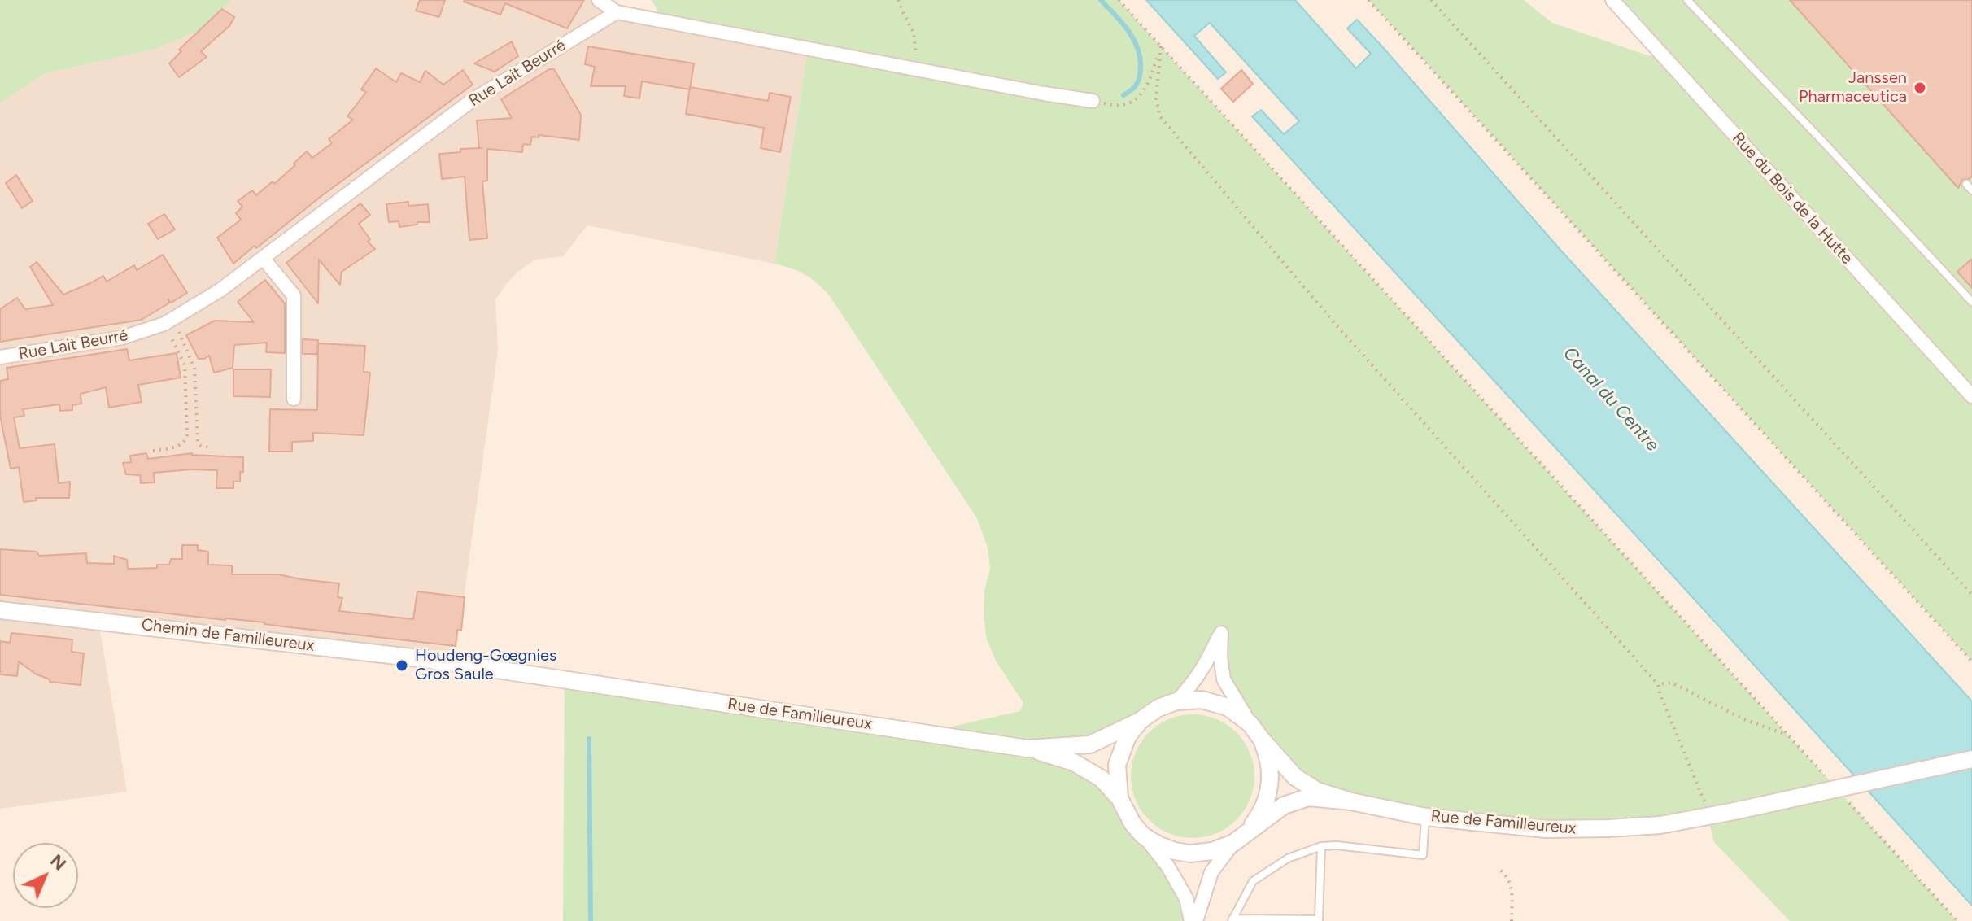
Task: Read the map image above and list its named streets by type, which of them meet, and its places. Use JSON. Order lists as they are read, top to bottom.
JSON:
{
  "streets": {
    "street": [
      "Rue Lait Beurré",
      "Rue du Bois de la Hutte",
      "Chemin de Familleureux",
      "Rue de Familleureux"
    ]
  },
  "crossings": [
    ["Chemin de Familleureux", "Rue de Familleureux"]
  ],
  "water": ["Canal du Centre"],
  "places": ["Janssen Pharmaceutica", "Houdeng-Gœgnies Gros Saule"],
  "north": "top right"
}
